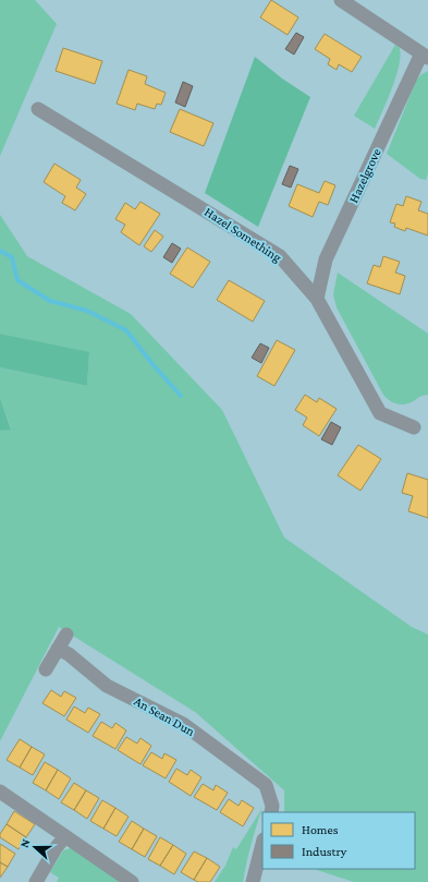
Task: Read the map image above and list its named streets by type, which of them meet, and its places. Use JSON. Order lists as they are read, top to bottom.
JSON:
{
  "streets": {
    "street": ["Hazelgrove", "Hazel Something", "An Sean Dun"]
  },
  "crossings": [
    ["Hazelgrove", "Hazel Something"]
  ],
  "legend": ["Homes", "Industry"],
  "north": "left"
}
